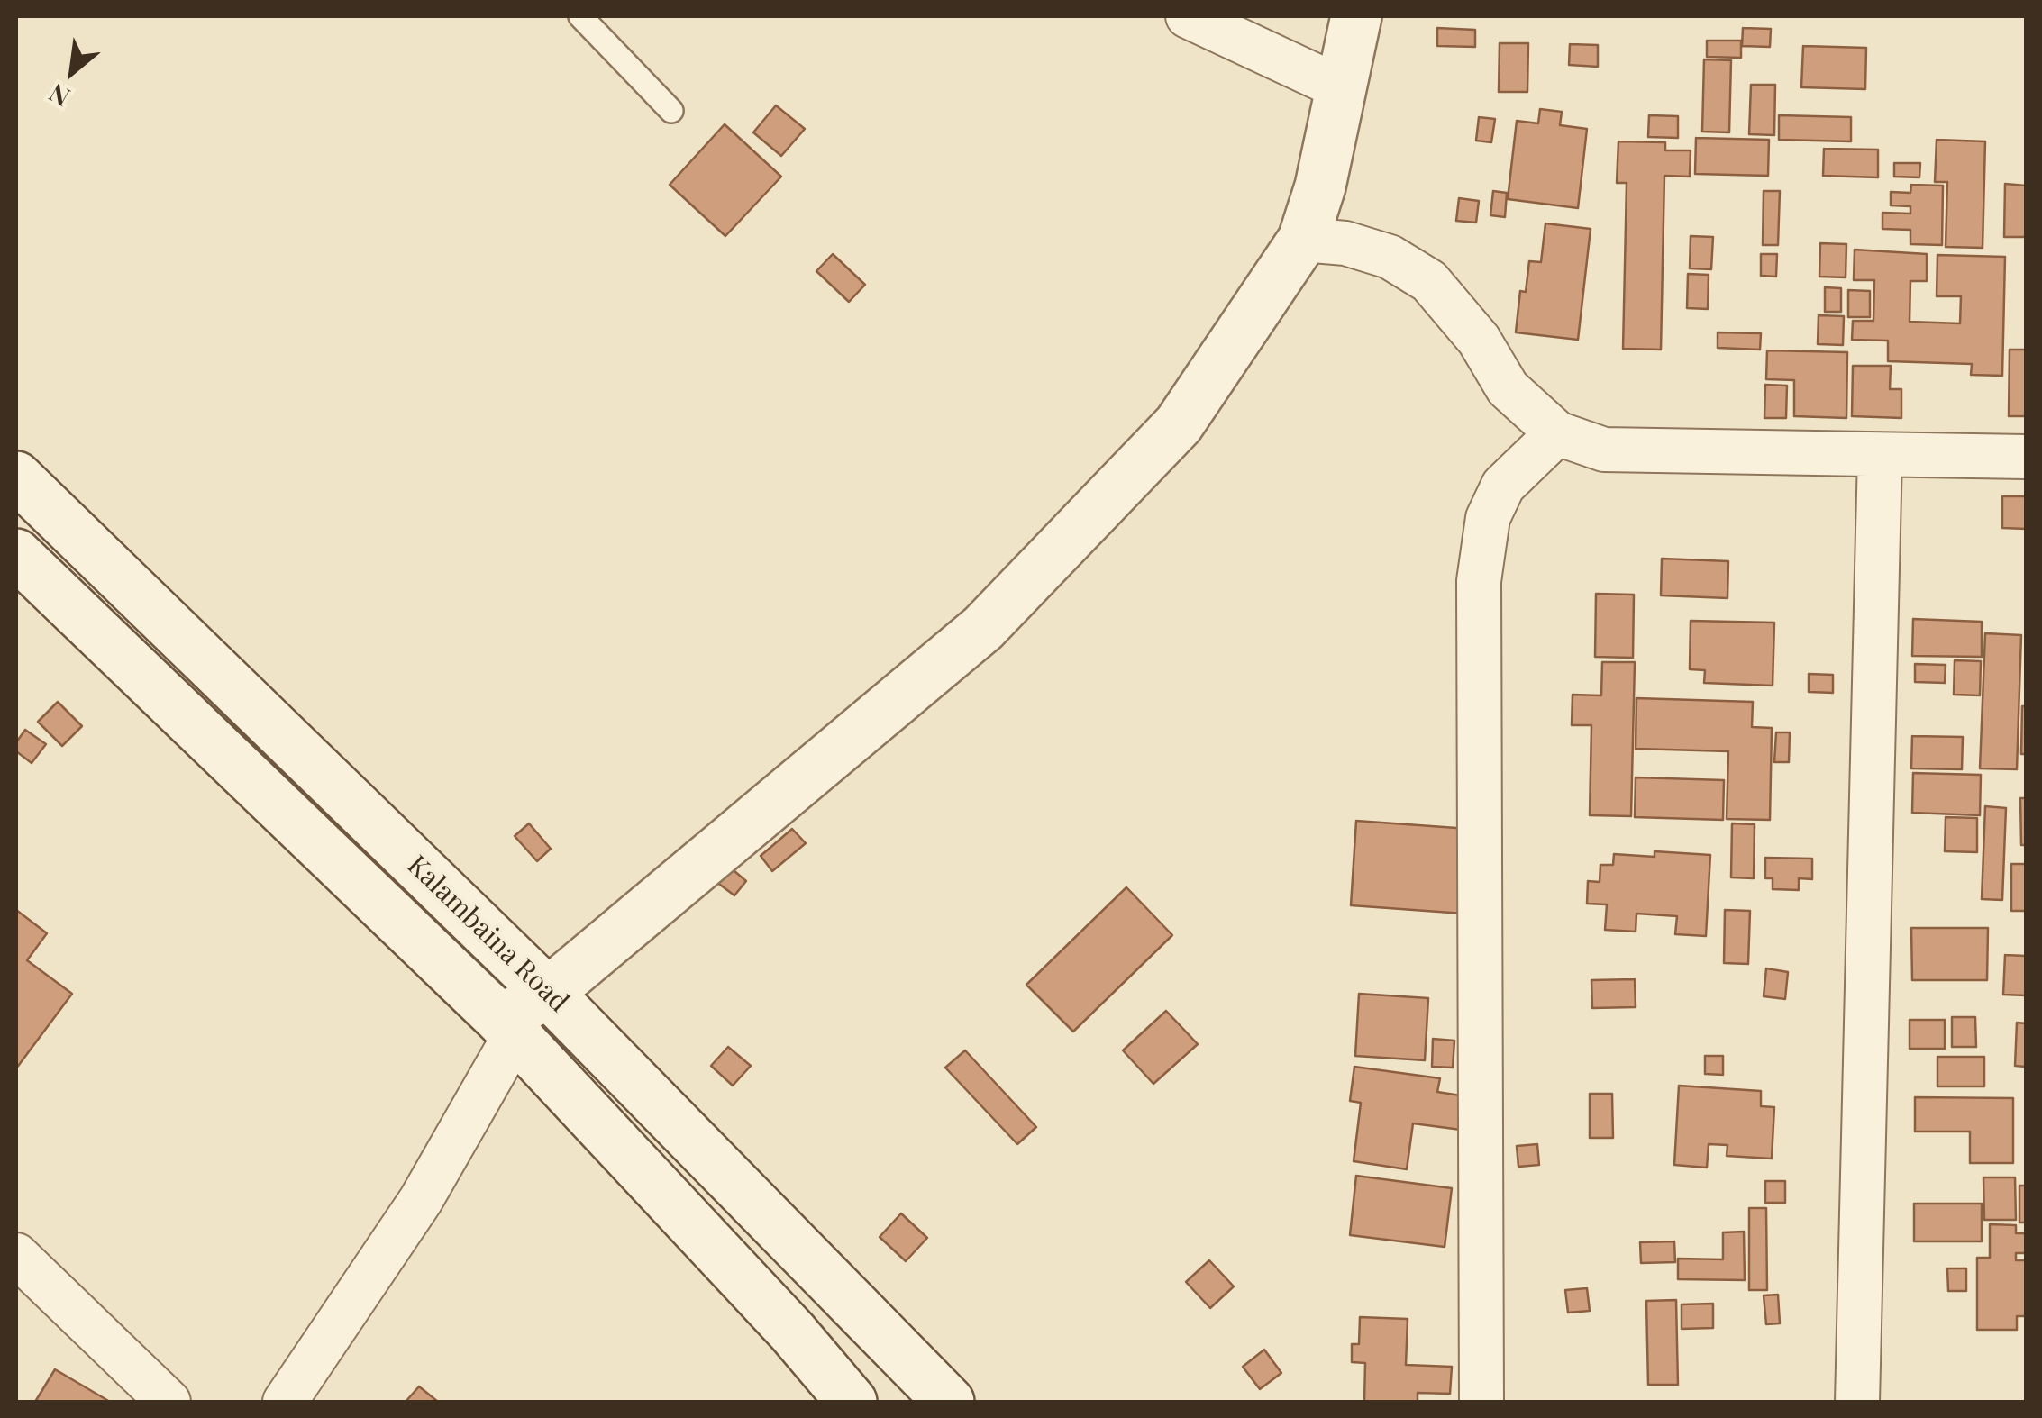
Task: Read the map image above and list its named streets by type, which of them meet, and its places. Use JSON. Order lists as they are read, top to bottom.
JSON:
{
  "streets": {
    "main road": ["Kalambaina Road"]
  },
  "north": "bottom left"
}
